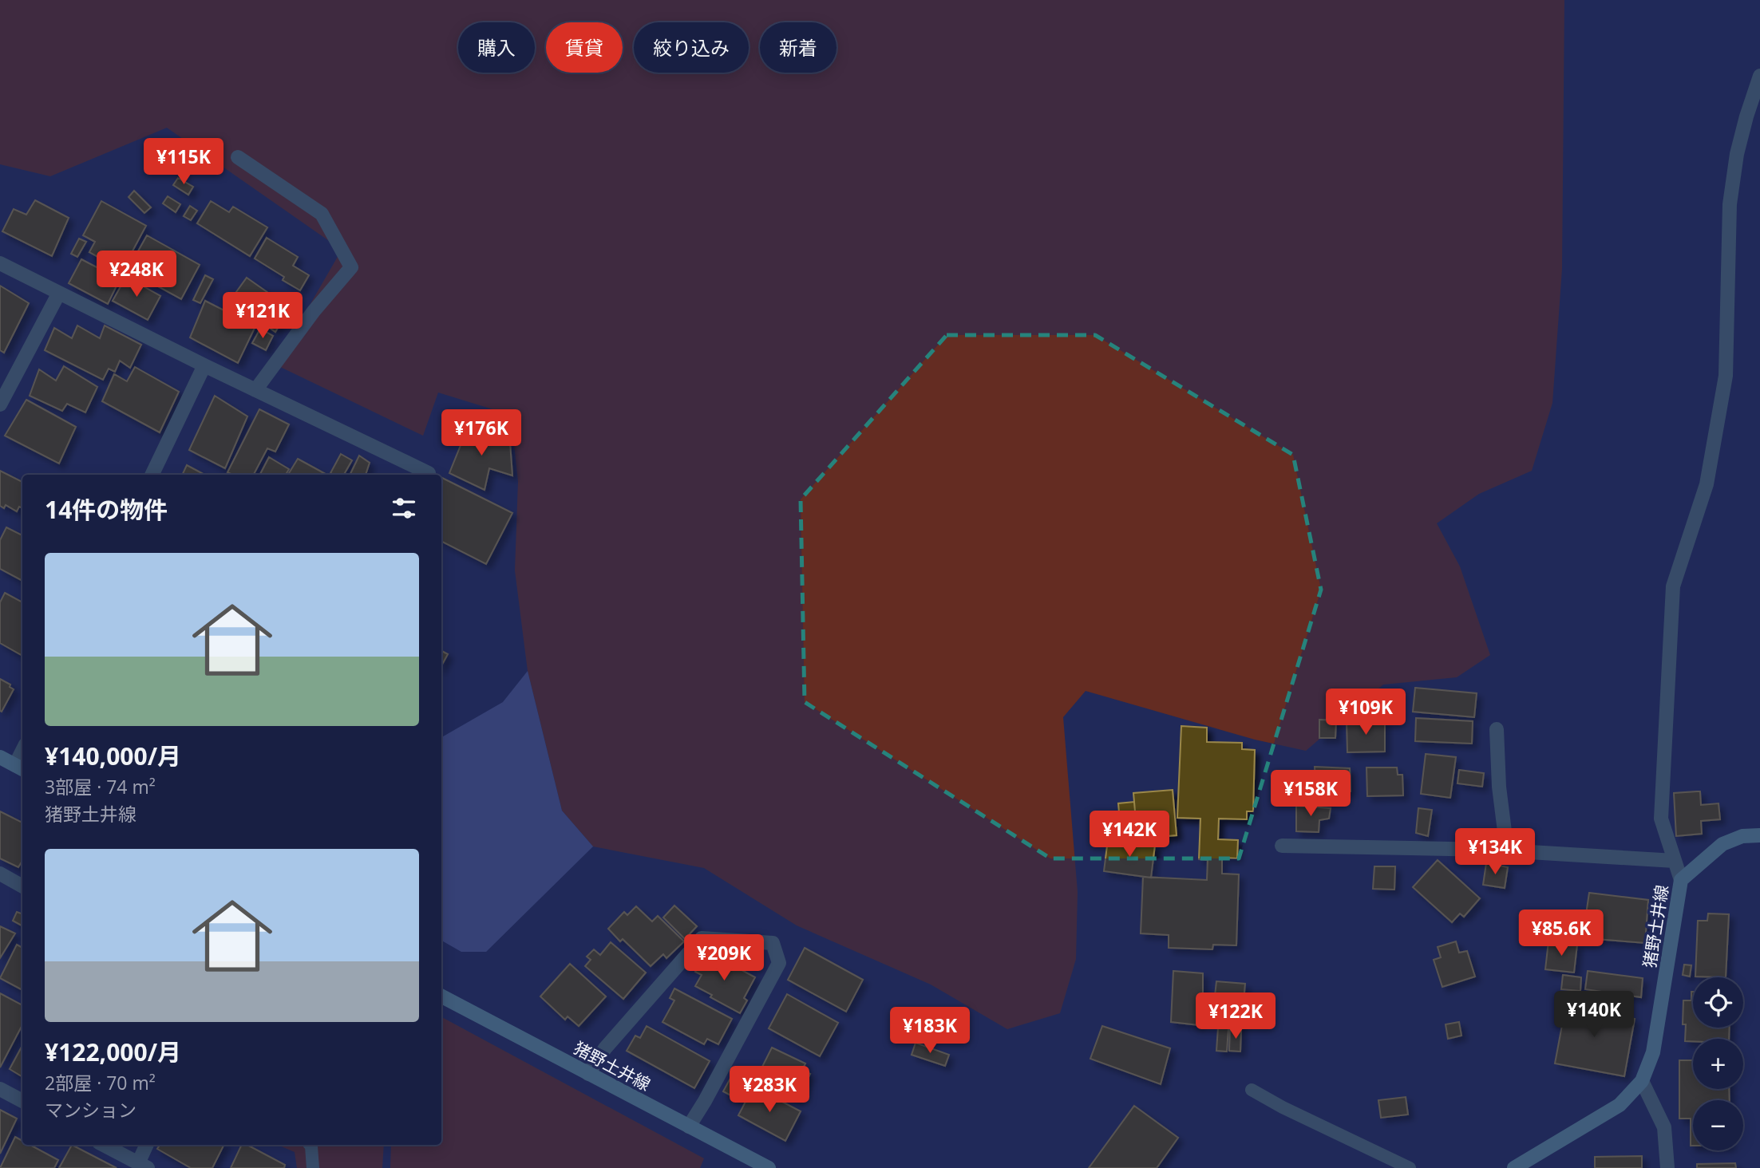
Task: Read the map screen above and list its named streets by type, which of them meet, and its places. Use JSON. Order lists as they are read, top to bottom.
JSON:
{
  "streets": {
    "main road": ["猪野土井線"]
  },
  "page": {
    "chip": [
      "購入",
      "賃貸",
      "絞り込み",
      "新着"
    ],
    "price": [
      "¥115K",
      "¥248K",
      "¥121K",
      "¥176K",
      "¥109K",
      "¥158K",
      "¥142K",
      "¥134K",
      "¥85.6K",
      "¥209K",
      "¥140K",
      "¥122K",
      "¥183K",
      "¥283K"
    ],
    "heading": "14件の物件",
    "list": [
      {
        "name": "¥140,000/月",
        "note": "3部屋 · 74 m² · 猪野土井線"
      },
      {
        "name": "¥122,000/月",
        "note": "2部屋 · 70 m² · マンション"
      }
    ],
    "map_buttons": ["+", "−"]
  }
}
